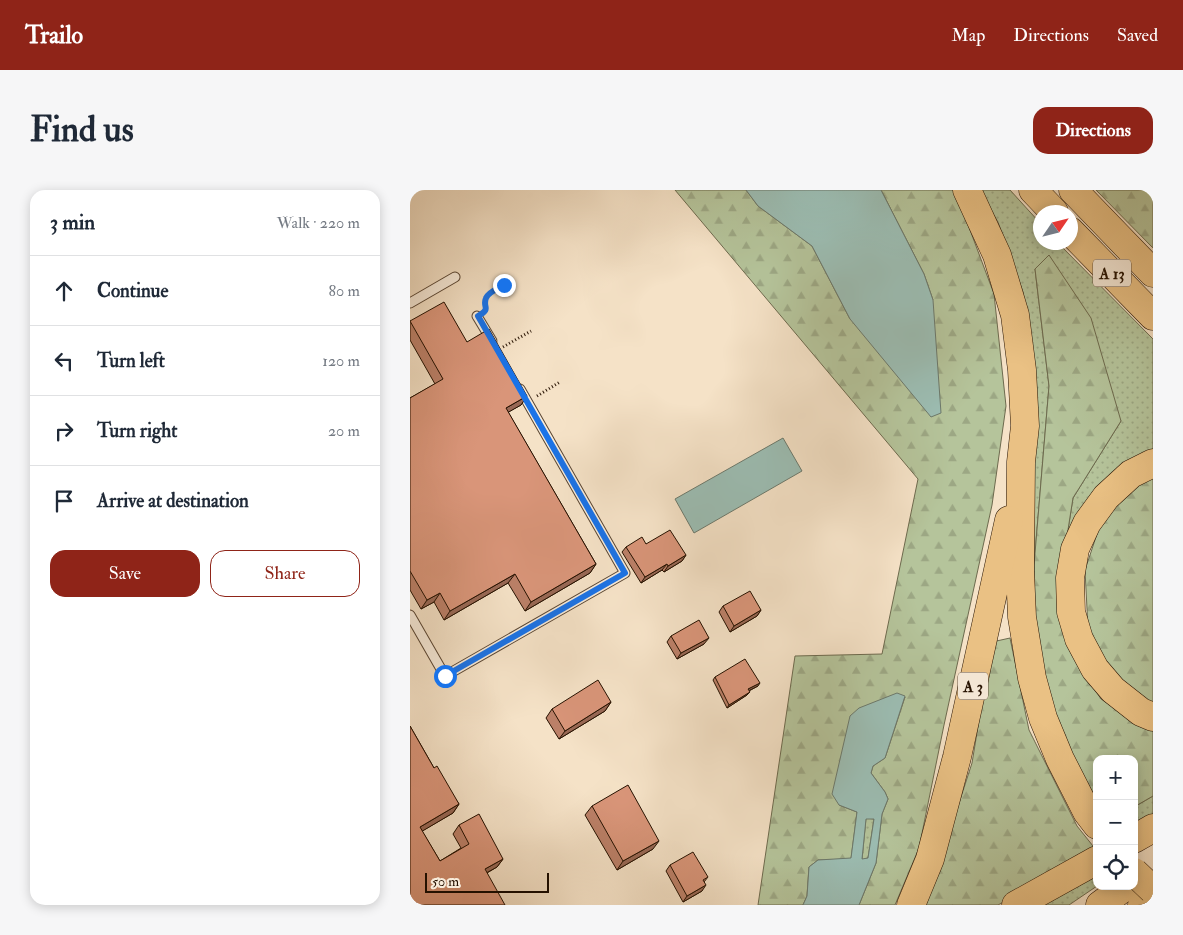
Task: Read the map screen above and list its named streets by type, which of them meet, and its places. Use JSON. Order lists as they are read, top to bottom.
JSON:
{
  "streets": {
    "highway": ["A 13", "A 3"]
  },
  "scale_bar": "50 m",
  "north": "top right",
  "page": {
    "header": "Trailo",
    "nav": ["Map", "Directions", "Saved"],
    "buttons": [
      "Directions",
      ["Save", "Share"]
    ],
    "title": "Find us",
    "heading": ["3 min", "Walk · 220 m"],
    "list": [
      ["Continue", "80 m"],
      ["Turn left", "120 m"],
      ["Turn right", "20 m"],
      "Arrive at destination"
    ],
    "map_buttons": ["+", "−"],
    "scale": "50 m"
  }
}
